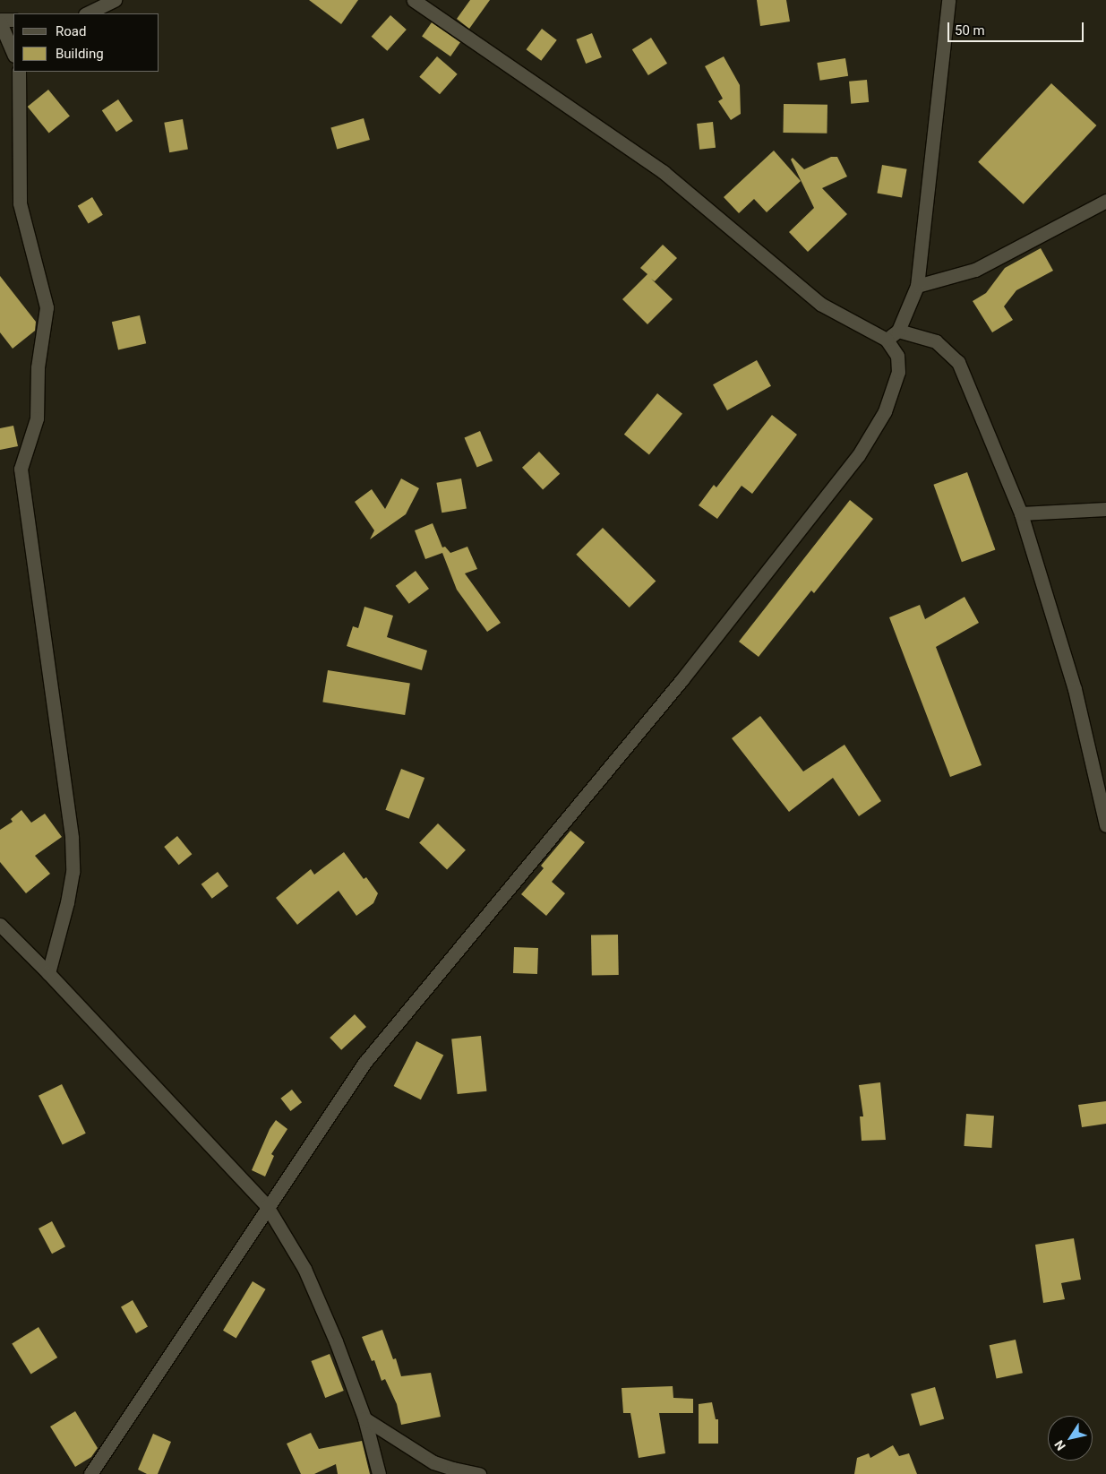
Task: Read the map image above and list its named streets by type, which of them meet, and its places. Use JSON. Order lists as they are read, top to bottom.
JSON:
{
  "legend": ["Road", "Building"],
  "scale_bar": "50 m",
  "north": "bottom left"
}
